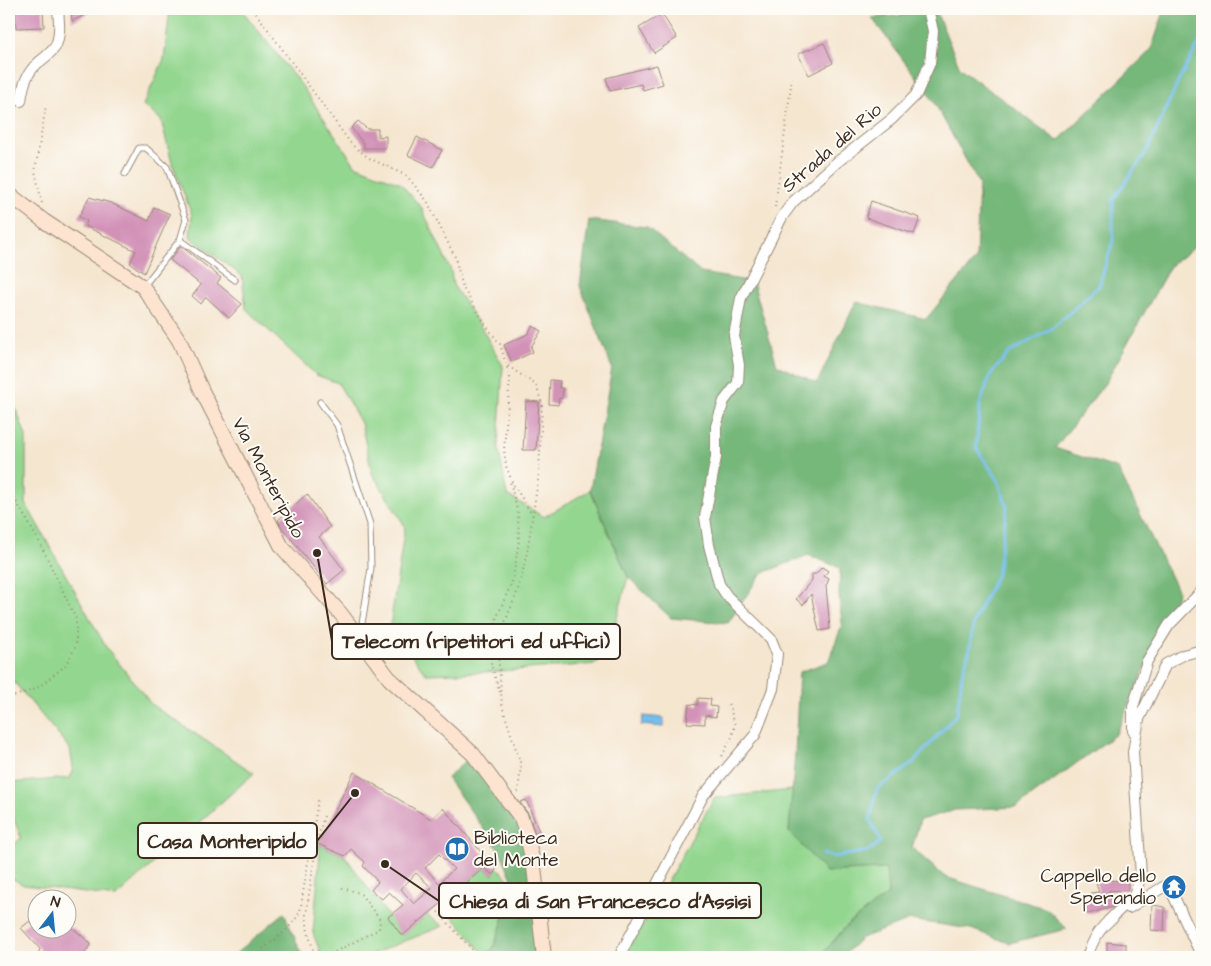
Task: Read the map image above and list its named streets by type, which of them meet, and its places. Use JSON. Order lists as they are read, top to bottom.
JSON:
{
  "streets": {
    "street": ["Strada del Rio", "Via Monteripido"]
  },
  "places": {
    "other": ["Telecom (ripetitori ed uffici)", "Casa Monteripido", "Chiesa di San Francesco d'Assisi"],
    "library": ["Biblioteca del Monte"],
    "temple": ["Cappello dello Sperandio"]
  },
  "north": "top"
}
